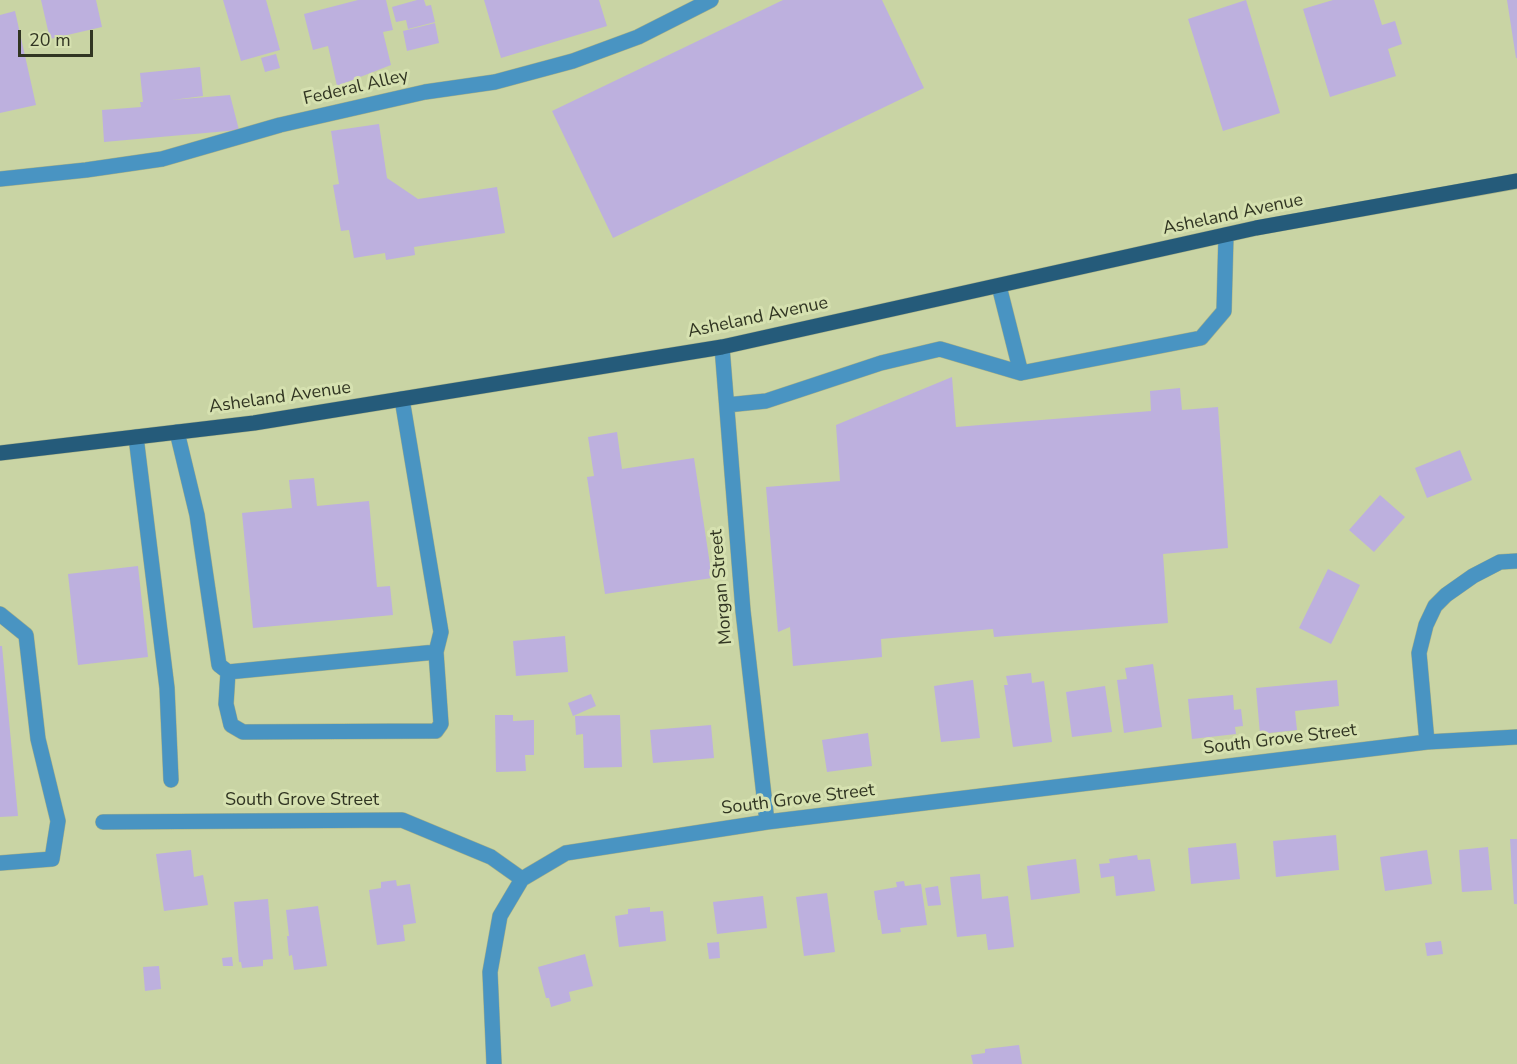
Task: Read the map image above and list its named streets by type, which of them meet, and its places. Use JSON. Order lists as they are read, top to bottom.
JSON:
{
  "streets": {
    "main road": ["Asheland Avenue"],
    "street": ["Federal Alley", "Morgan Street", "South Grove Street"]
  },
  "crossings": [
    ["Asheland Avenue", "Morgan Street"],
    ["Morgan Street", "South Grove Street"]
  ],
  "scale_bar": "20 m"
}
